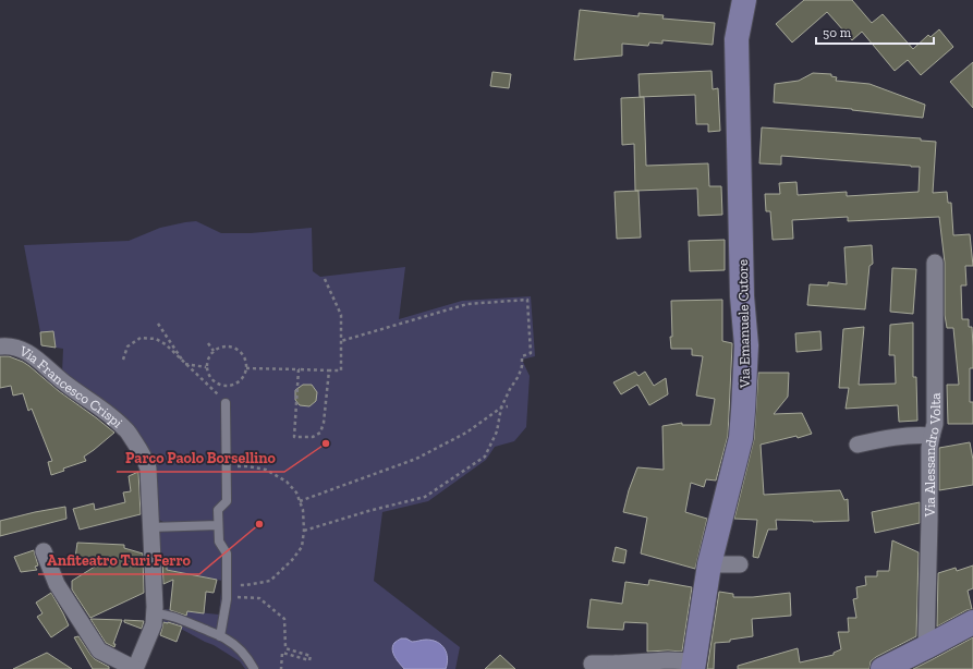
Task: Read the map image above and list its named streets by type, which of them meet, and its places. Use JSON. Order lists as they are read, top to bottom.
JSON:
{
  "streets": {
    "street": ["Via Emanuele Cutore", "Via Francesco Crispi", "Via Alessandro Volta"]
  },
  "places": ["Parco Paolo Borsellino", "Anfiteatro Turi Ferro"],
  "scale_bar": "50 m"
}
